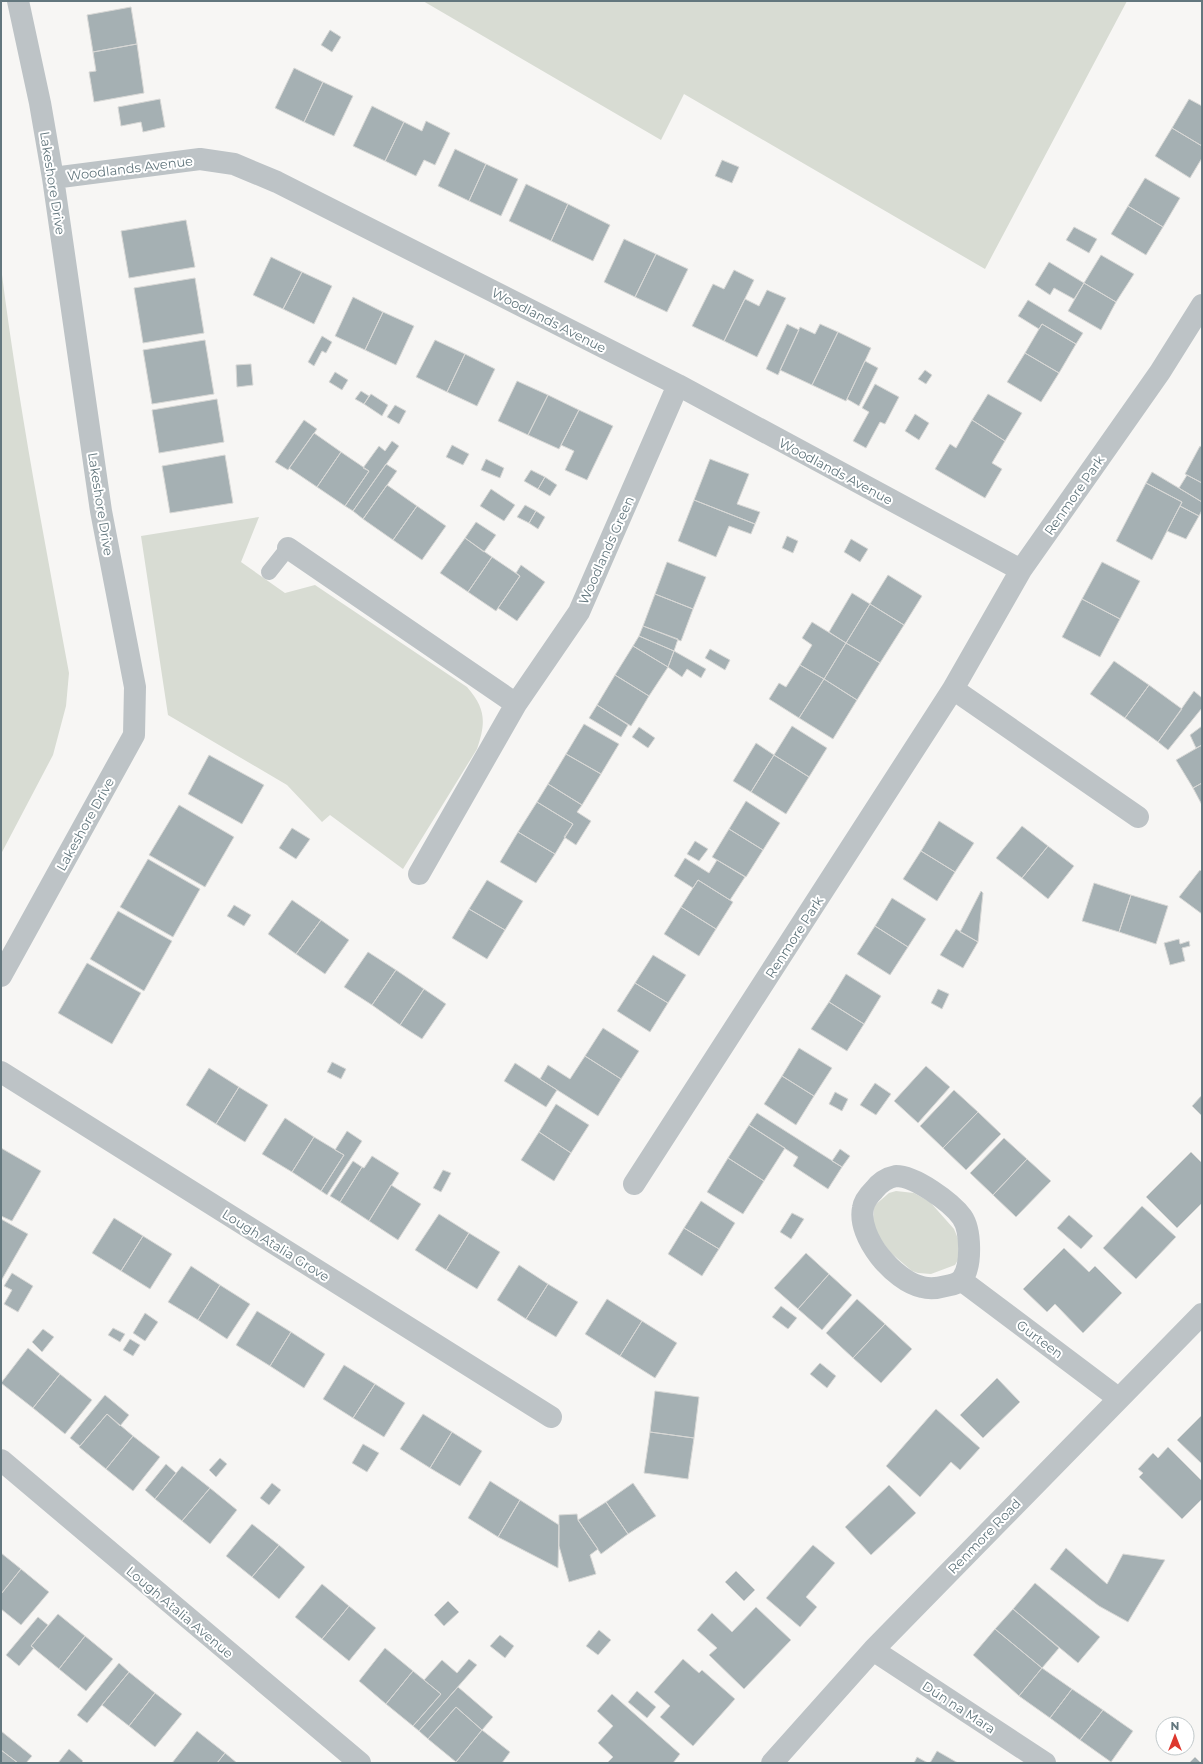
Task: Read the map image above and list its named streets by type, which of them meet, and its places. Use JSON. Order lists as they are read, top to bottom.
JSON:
{
  "streets": {
    "street": [
      "Woodlands Avenue",
      "Lakeshore Drive",
      "Renmore Park",
      "Woodlands Green",
      "Lough Atalia Grove",
      "Gurteen",
      "Renmore Road",
      "Lough Atalia Avenue",
      "Dún na Mara"
    ]
  },
  "crossings": [
    ["Woodlands Avenue", "Lakeshore Drive"],
    ["Woodlands Avenue", "Renmore Park"],
    ["Woodlands Avenue", "Woodlands Green"],
    ["Gurteen", "Renmore Road"],
    ["Renmore Road", "Dún na Mara"]
  ],
  "north": "top"
}
